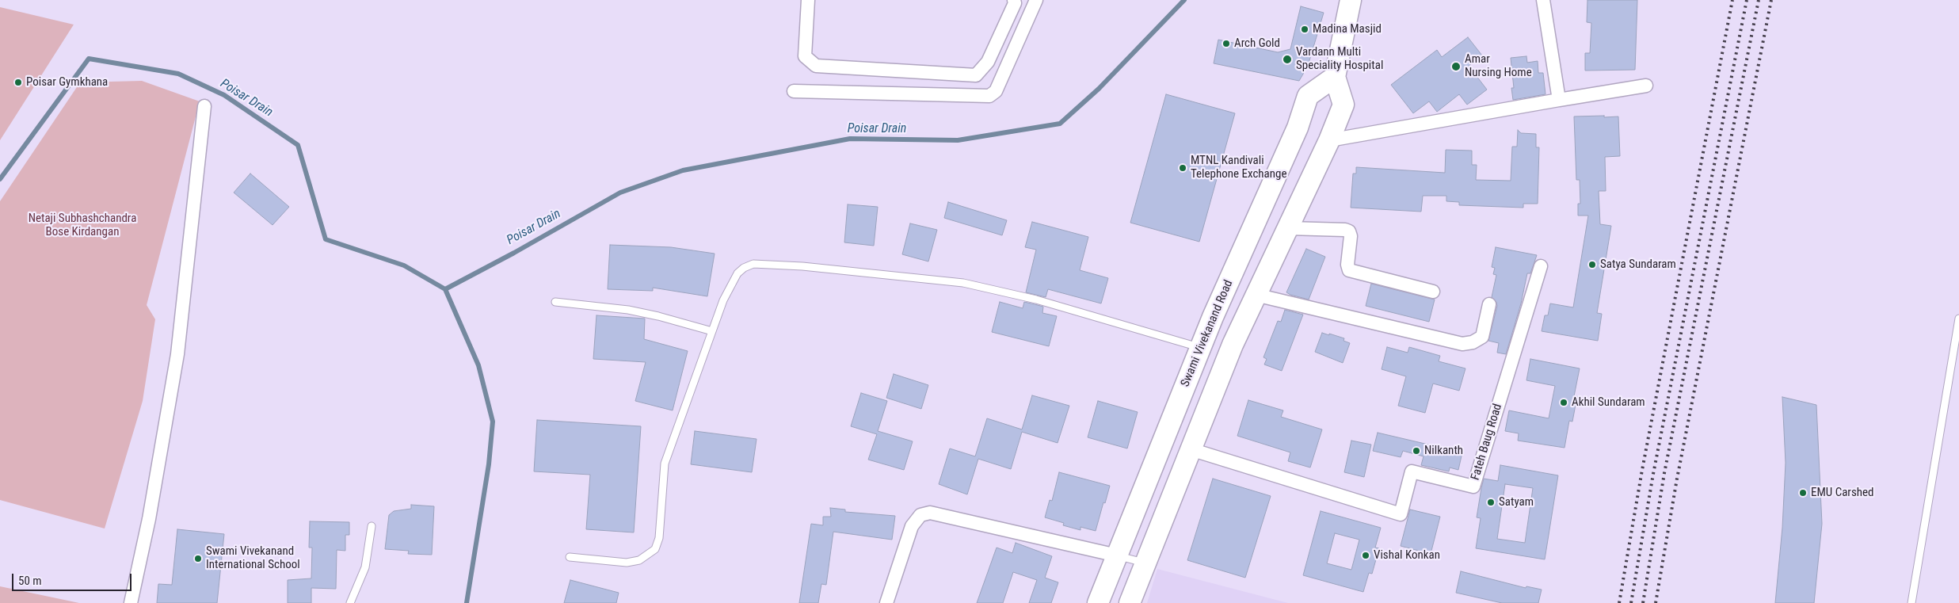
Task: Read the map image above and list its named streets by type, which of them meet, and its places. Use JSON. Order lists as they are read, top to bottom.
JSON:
{
  "streets": {
    "main road": ["Swami Vivekanand Road"],
    "street": ["Fateh Baug Road"]
  },
  "water": ["Poisar Drain"],
  "parks": ["Netaji Subhashchandra Bose Kirdangan"],
  "places": [
    "Madina Masjid",
    "Arch Gold",
    "Vardann Multi Speciality Hospital",
    "Amar Nursing Home",
    "Poisar Gymkhana",
    "MTNL Kandivali Telephone Exchange",
    "Satya Sundaram",
    "Akhil Sundaram",
    "Nilkanth",
    "EMU Carshed",
    "Satyam",
    "Vishal Konkan",
    "Swami Vivekanand International School"
  ],
  "scale_bar": "50 m"
}
